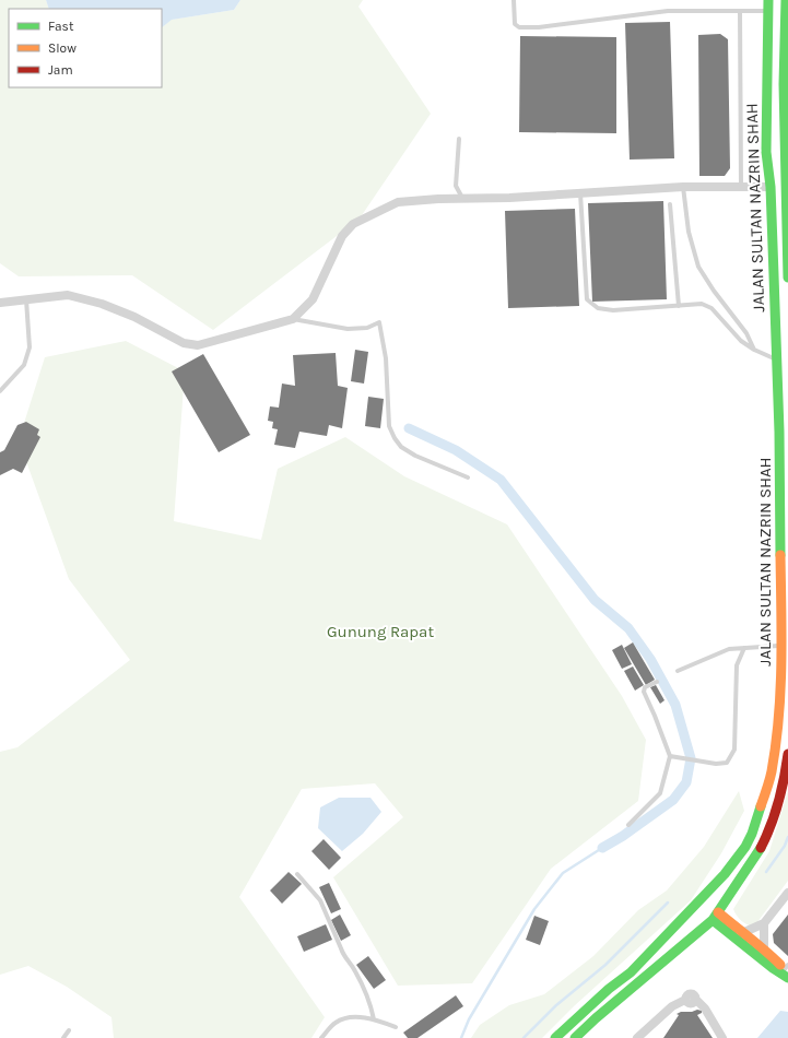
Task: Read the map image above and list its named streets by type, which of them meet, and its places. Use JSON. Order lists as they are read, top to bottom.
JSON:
{
  "streets": {
    "main road": ["JALAN SULTAN NAZRIN SHAH"]
  },
  "parks": ["Gunung Rapat"],
  "legend": ["Fast", "Slow", "Jam"]
}
